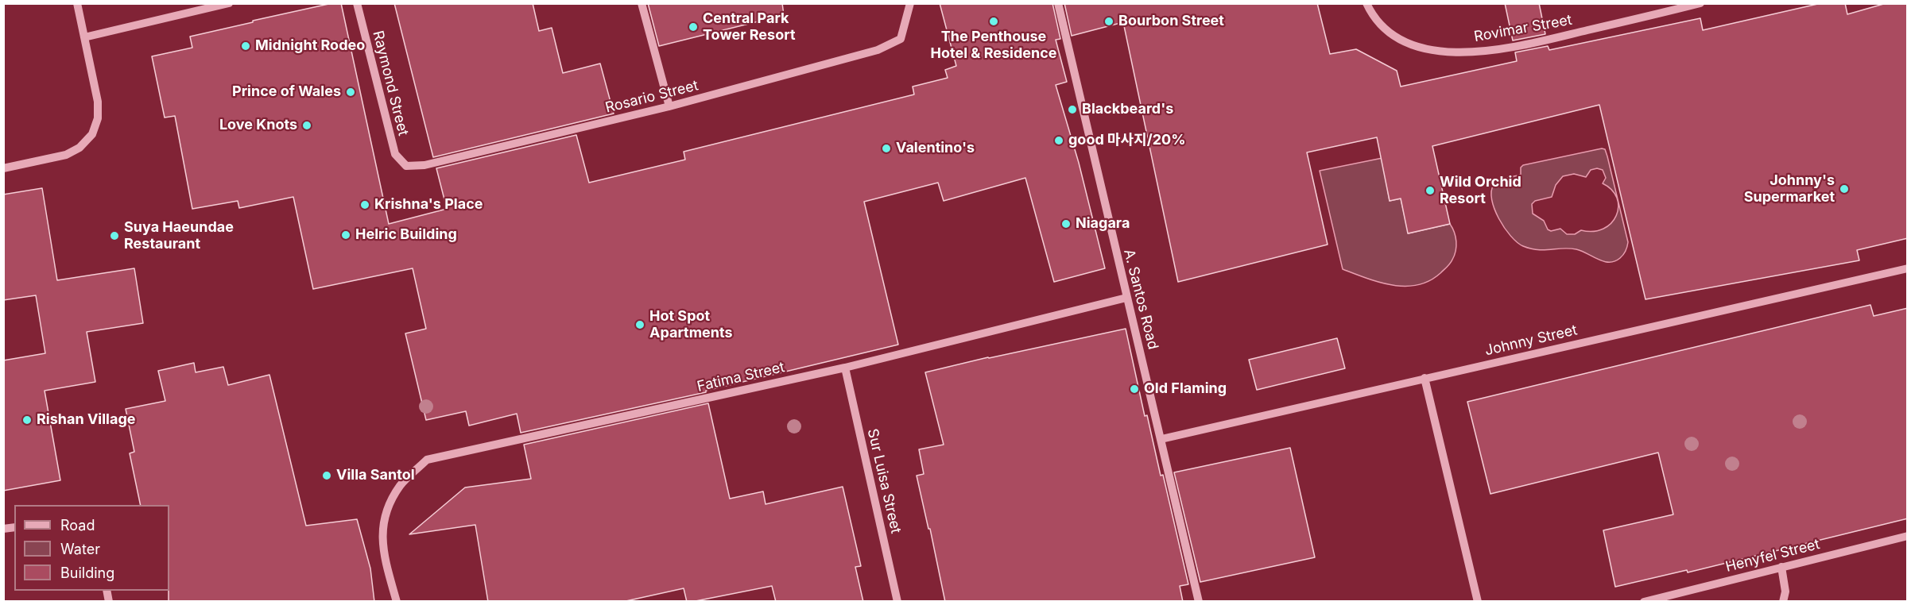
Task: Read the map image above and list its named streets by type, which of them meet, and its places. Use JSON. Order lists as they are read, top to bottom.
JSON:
{
  "streets": {
    "street": [
      "Rovimar Street",
      "Raymond Street",
      "Rosario Street",
      "A. Santos Road",
      "Johnny Street",
      "Fatima Street",
      "Sur Luisa Street",
      "Henyfel Street"
    ]
  },
  "crossings": [
    ["Raymond Street", "Rosario Street"],
    ["A. Santos Road", "Johnny Street"],
    ["A. Santos Road", "Fatima Street"],
    ["Fatima Street", "Sur Luisa Street"]
  ],
  "places": [
    "The Penthouse Hotel & Residence",
    "Bourbon Street",
    "Central Park Tower Resort",
    "Midnight Rodeo",
    "Prince of Wales",
    "Blackbeard's",
    "Love Knots",
    "good 마사지/20%",
    "Valentino's",
    "Johnny's Supermarket",
    "Wild Orchid Resort",
    "Krishna's Place",
    "Niagara",
    "Helric Building",
    "Suya Haeundae Restaurant",
    "Hot Spot Apartments",
    "Old Flaming",
    "Rishan Village",
    "Villa Santol"
  ],
  "legend": ["Road", "Water", "Building"]
}
